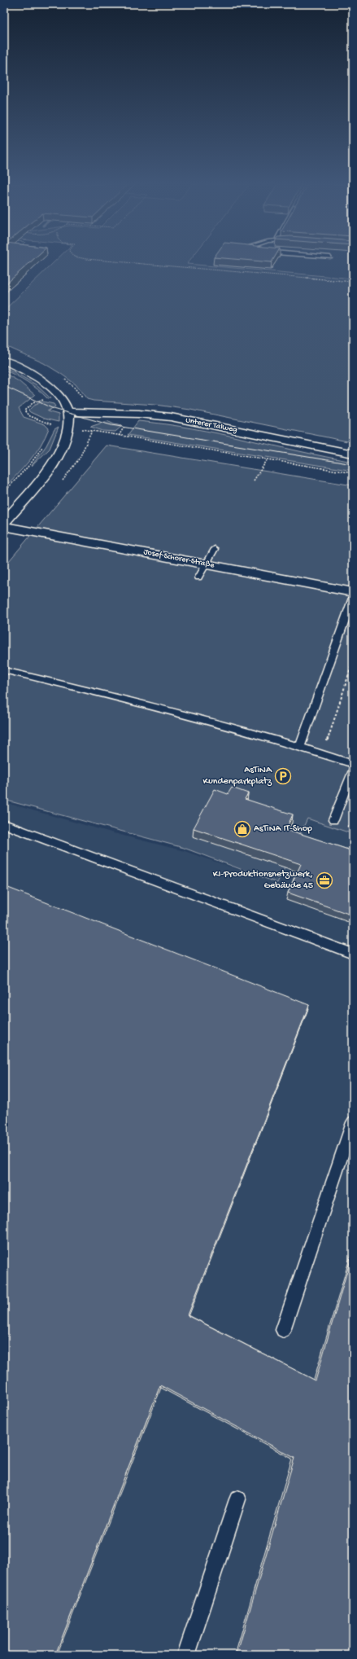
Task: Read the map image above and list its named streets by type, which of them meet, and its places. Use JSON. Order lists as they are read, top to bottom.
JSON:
{
  "streets": {
    "street": ["Unterer Talweg", "Josef-Schorer-Straße"]
  },
  "places": {
    "parking": ["AsTiNA Kundenparkplatz"],
    "shop": ["AsTiNA IT-Shop"],
    "office": ["KI-Produktionsnetzwerk, Gebäude 45"]
  }
}
